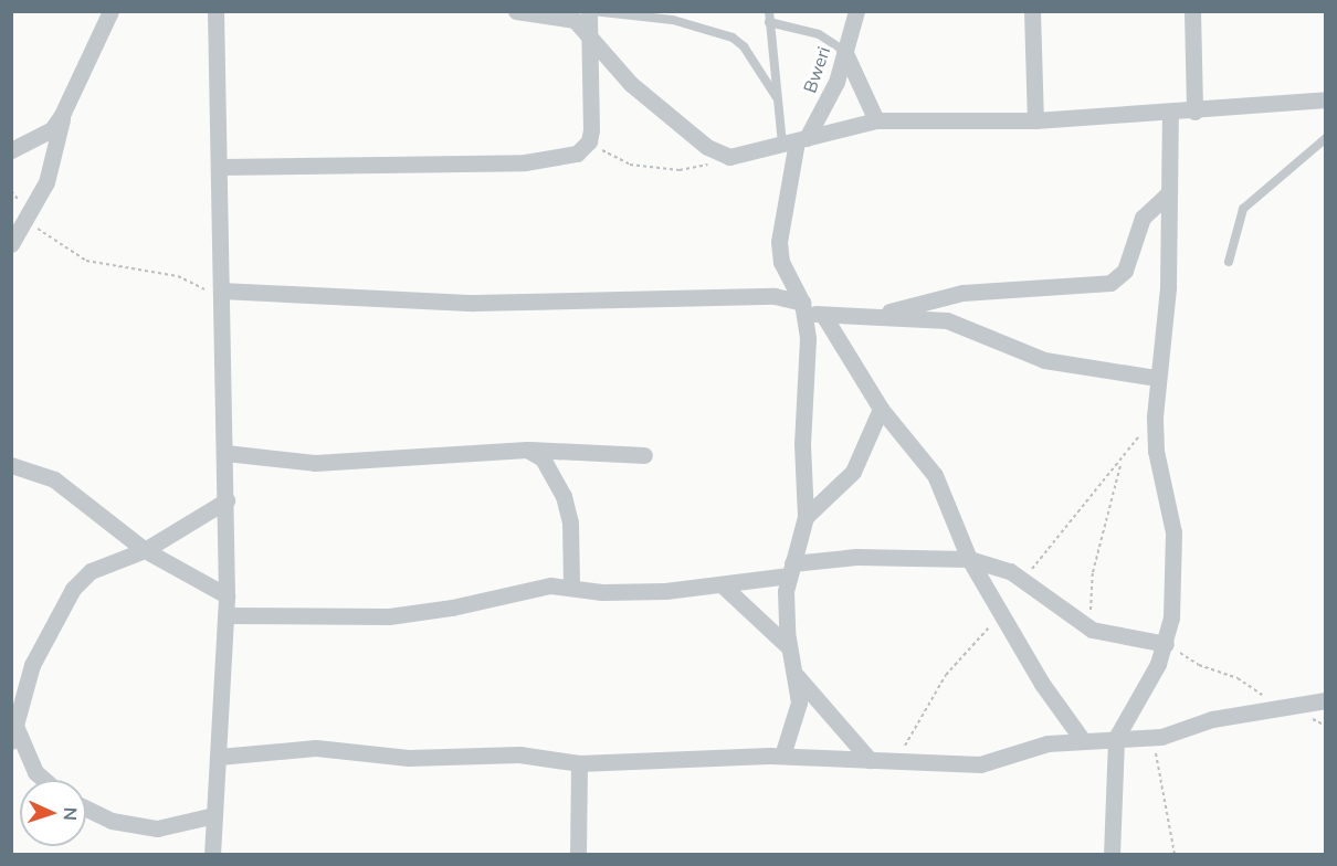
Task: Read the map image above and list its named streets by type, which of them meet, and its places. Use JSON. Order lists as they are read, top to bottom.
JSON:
{
  "streets": {
    "street": ["Bweri"]
  },
  "north": "right"
}
